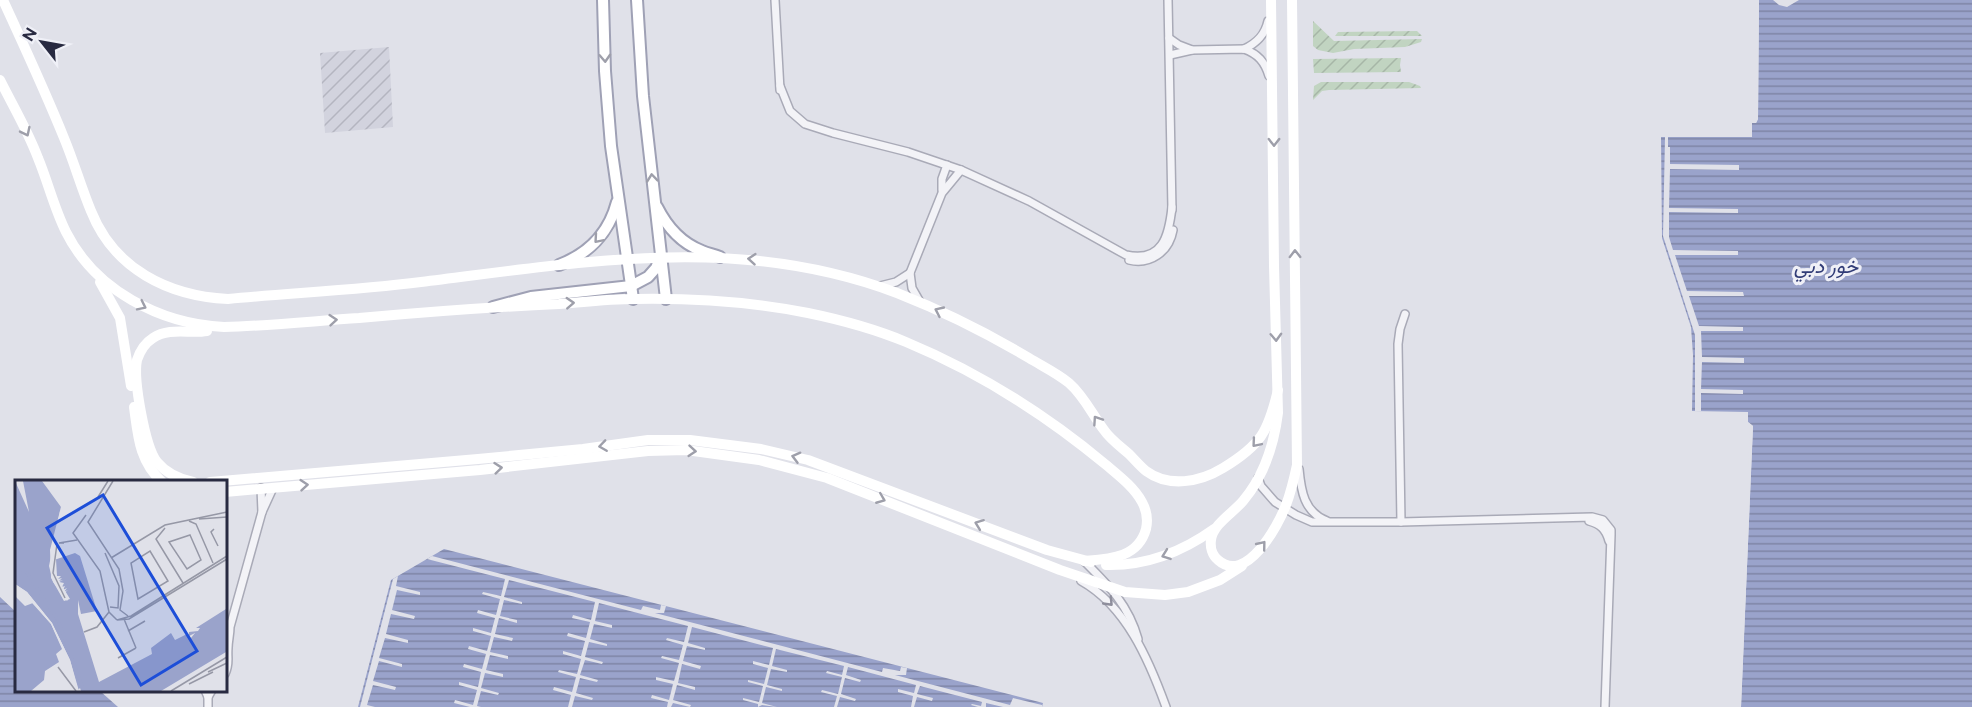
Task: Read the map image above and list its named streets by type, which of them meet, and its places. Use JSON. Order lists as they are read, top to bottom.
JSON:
{
  "water": ["خور دبي"],
  "north": "top left"
}
